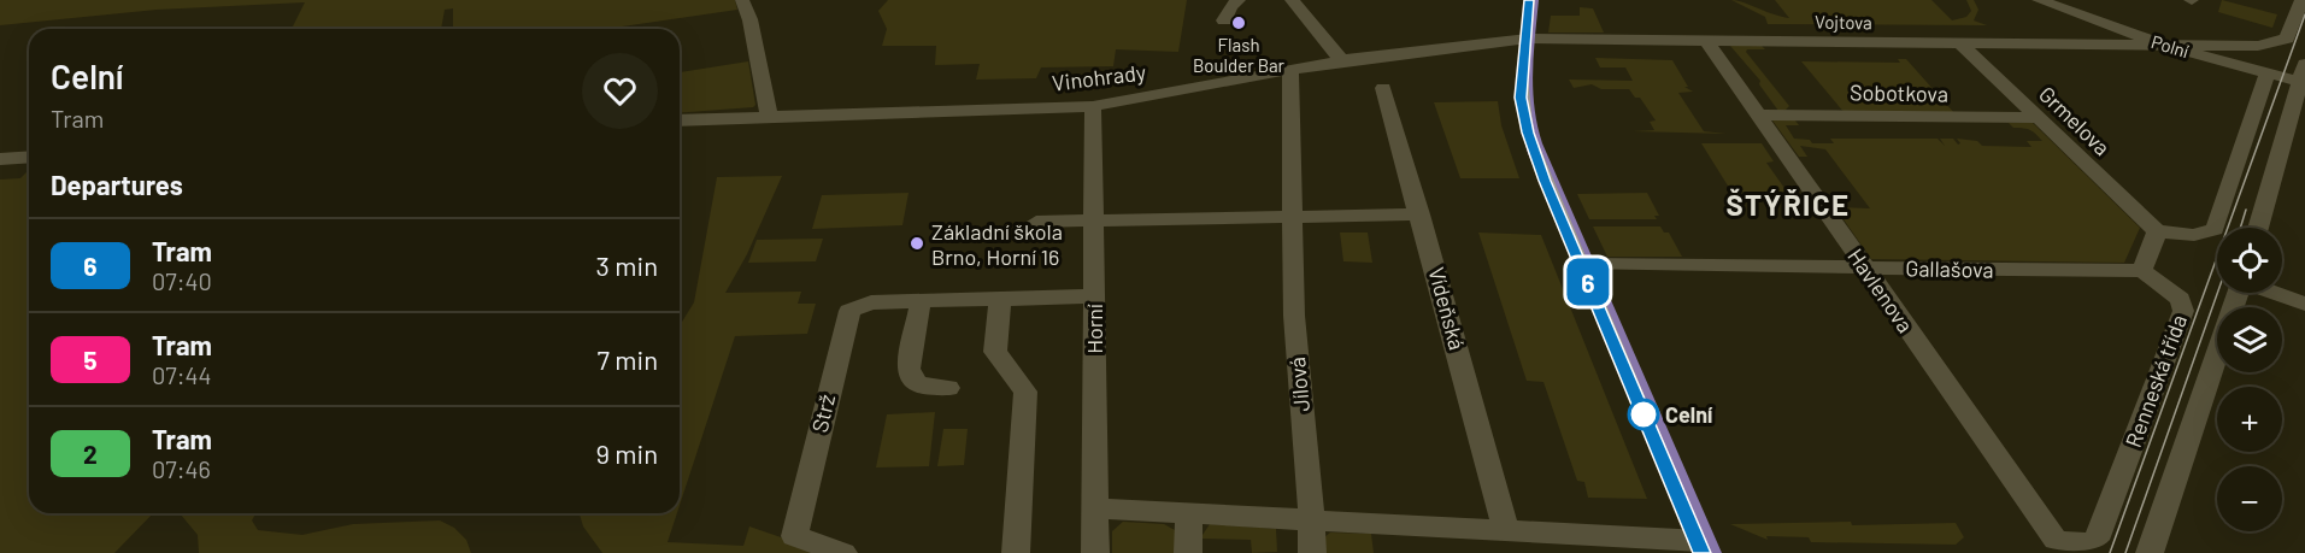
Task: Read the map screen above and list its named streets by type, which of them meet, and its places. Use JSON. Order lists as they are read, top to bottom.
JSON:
{
  "streets": {
    "street": [
      "Vojtova",
      "Polní",
      "Vinohrady",
      "Sobotkova",
      "Grmelova",
      "Gallašova",
      "Havlenova",
      "Vídeňská",
      "Horní",
      "Renneská třída",
      "Jílová",
      "Strž"
    ]
  },
  "crossings": [
    ["Vojtova", "Polní"],
    ["Vojtova", "Vinohrady"],
    ["Vojtova", "Grmelova"],
    ["Vojtova", "Havlenova"],
    ["Vinohrady", "Horní"],
    ["Vinohrady", "Jílová"],
    ["Sobotkova", "Grmelova"],
    ["Sobotkova", "Havlenova"],
    ["Gallašova", "Havlenova"],
    ["Gallašova", "Renneská třída"],
    ["Havlenova", "Renneská třída"],
    ["Horní", "Strž"]
  ],
  "districts": ["ŠTÝŘICE"],
  "places": ["Flash Boulder Bar", "Základní škola Brno, Horní 16", "Celní"],
  "lines": ["tram line 6"],
  "page": {
    "on_map": "6",
    "heading": [
      ["Celní", "Tram"],
      "Departures"
    ],
    "list": [
      {
        "mark": "6",
        "name": "Tram",
        "note": "07:40",
        "value": "3 min"
      },
      {
        "mark": "5",
        "name": "Tram",
        "note": "07:44",
        "value": "7 min"
      },
      {
        "mark": "2",
        "name": "Tram",
        "note": "07:46",
        "value": "9 min"
      }
    ],
    "map_buttons": ["+", "−"]
  }
}
